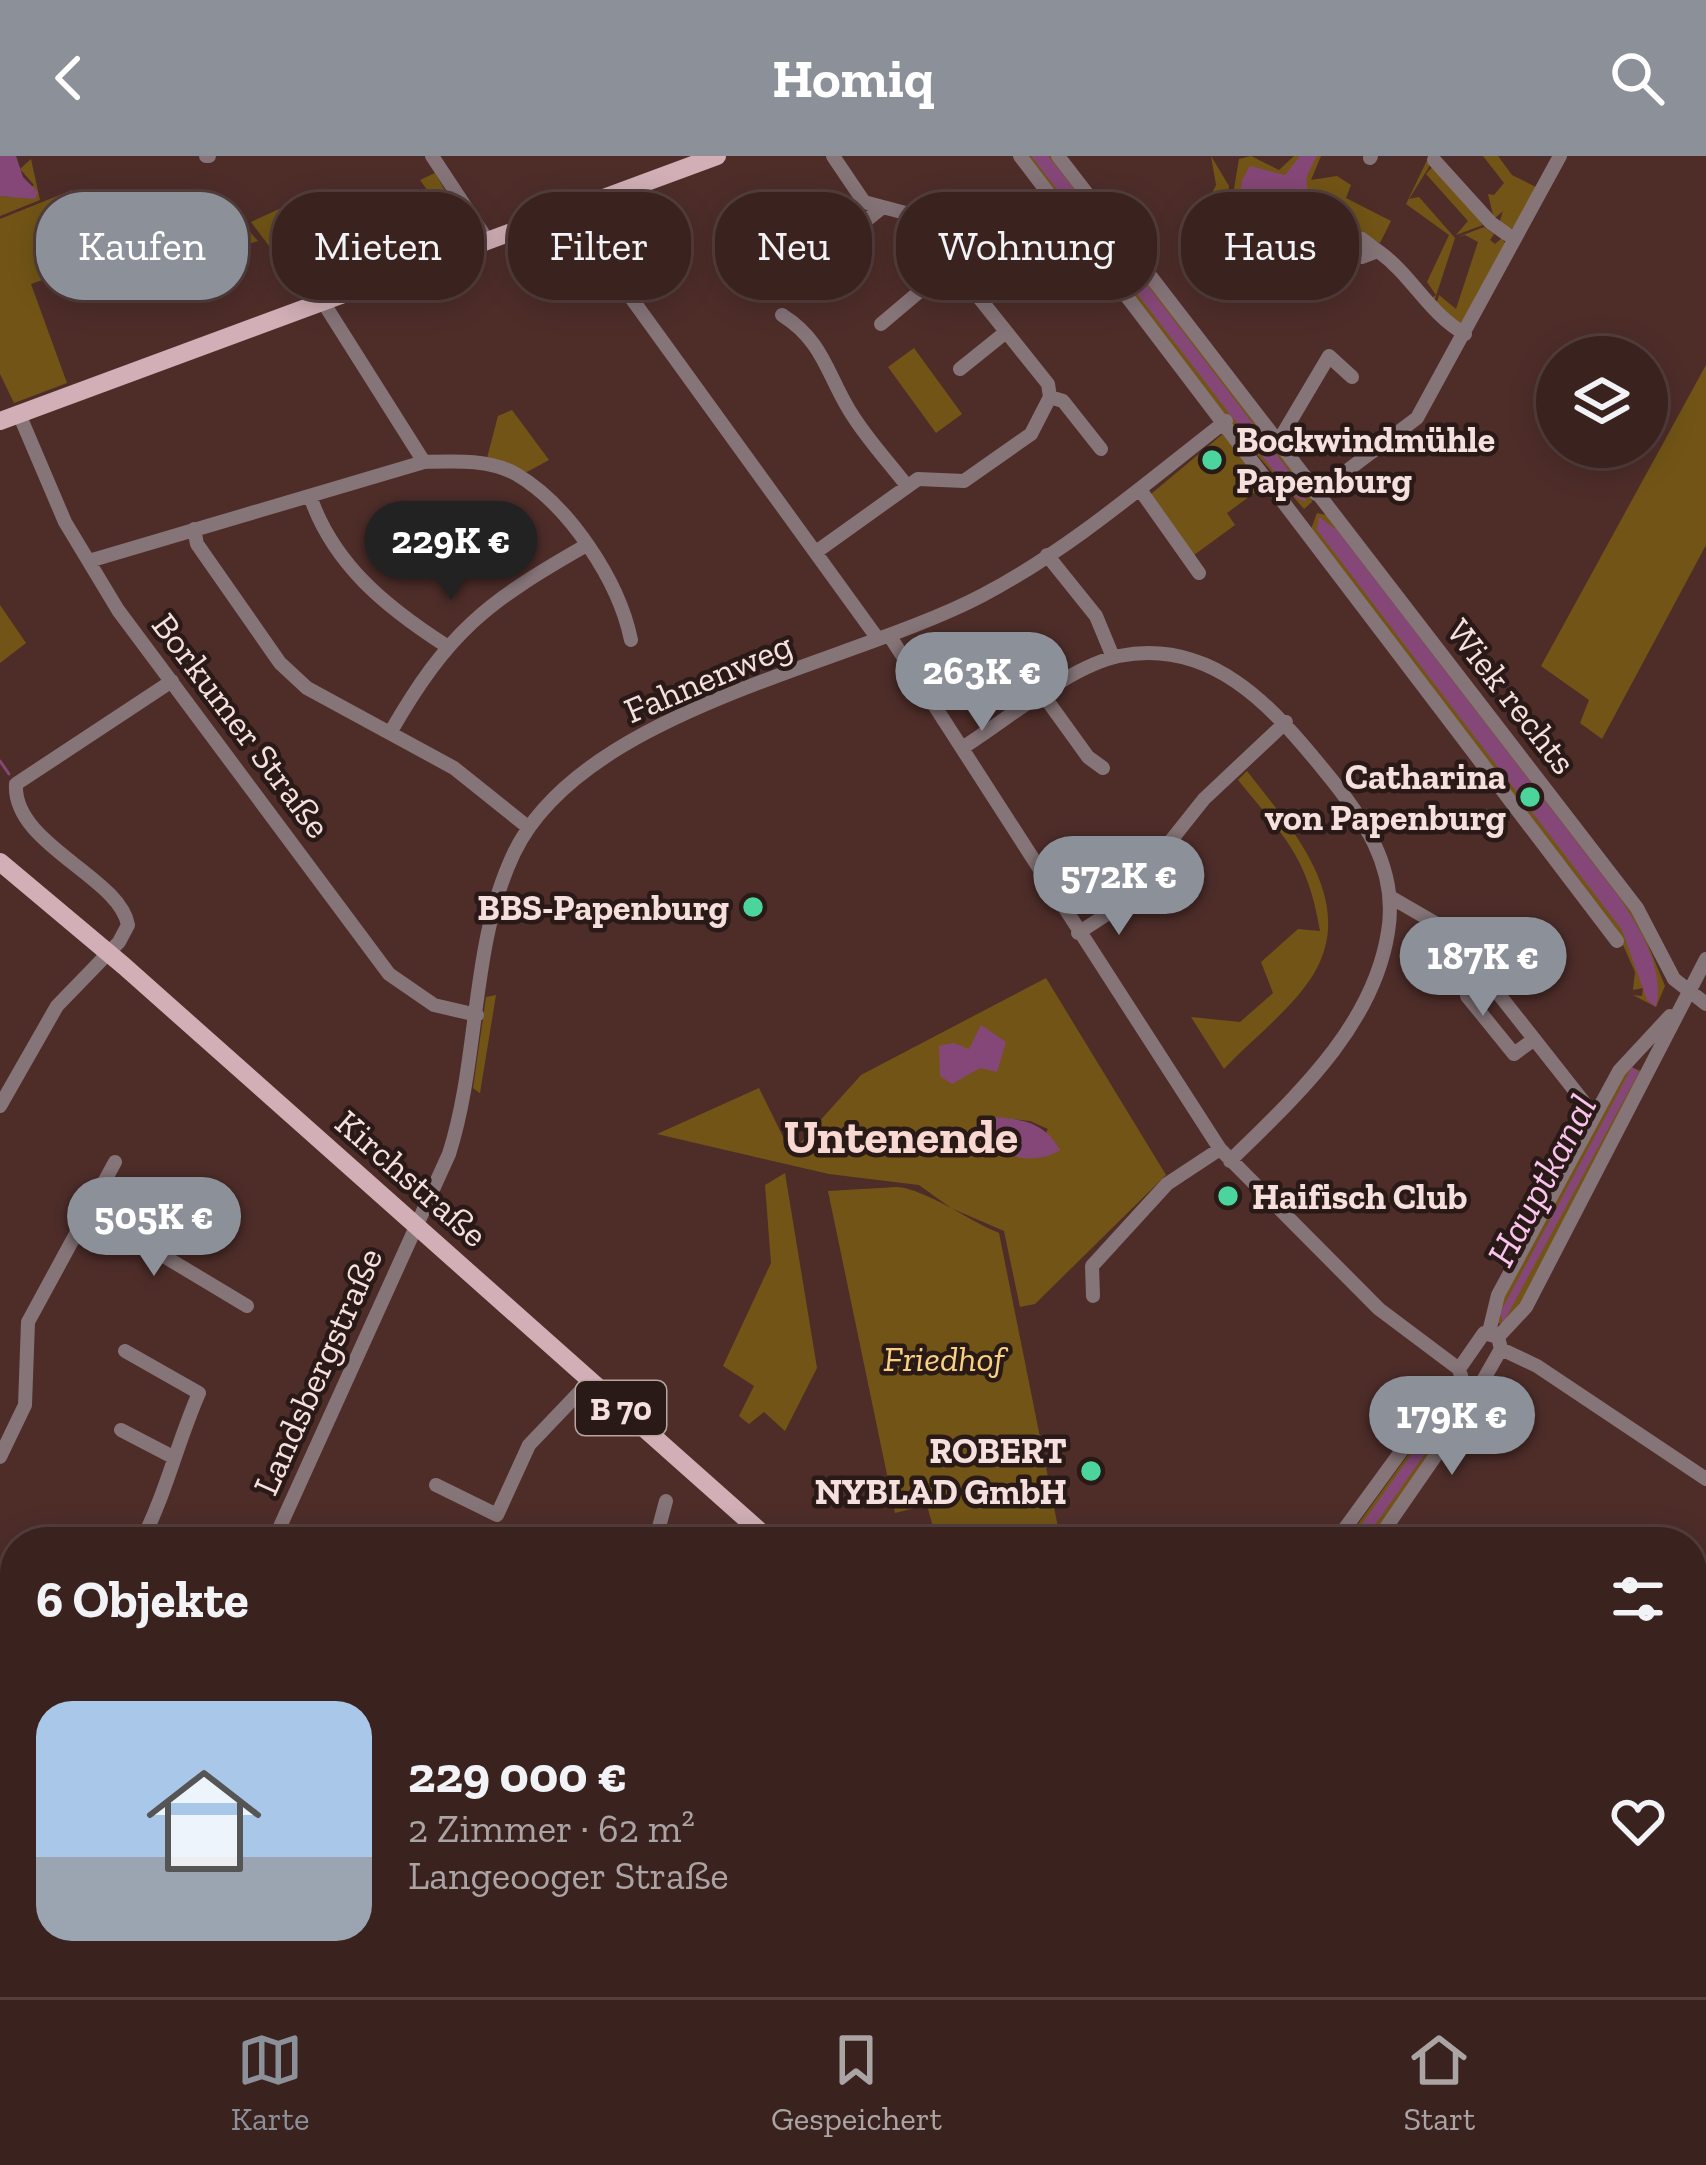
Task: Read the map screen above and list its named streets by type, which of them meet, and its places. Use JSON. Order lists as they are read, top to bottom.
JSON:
{
  "streets": {
    "main road": ["Kirchstraße", "B 70"],
    "street": [
      "Fahnenweg",
      "Wiek rechts",
      "Borkumer Straße",
      "Landsbergstraße"
    ]
  },
  "crossings": [
    ["Fahnenweg", "Borkumer Straße"],
    ["Fahnenweg", "Kirchstraße"],
    ["Fahnenweg", "Landsbergstraße"],
    ["Kirchstraße", "Landsbergstraße"]
  ],
  "districts": ["Untenende"],
  "water": ["Hauptkanal"],
  "parks": ["Friedhof"],
  "places": [
    "Bockwindmühle Papenburg",
    "Catharina von Papenburg",
    "BBS-Papenburg",
    "Haifisch Club",
    "ROBERT NYBLAD GmbH"
  ],
  "page": {
    "header": "Homiq",
    "chip": [
      "Kaufen",
      "Mieten",
      "Filter",
      "Neu",
      "Wohnung",
      "Haus"
    ],
    "price": [
      "229K €",
      "263K €",
      "572K €",
      "187K €",
      "505K €",
      "179K €"
    ],
    "heading": "6 Objekte",
    "list": [
      {
        "name": "229 000 €",
        "note": "2 Zimmer · 62 m² · Langeooger Straße"
      }
    ],
    "tabs": ["Karte", "Gespeichert", "Start"]
  }
}
